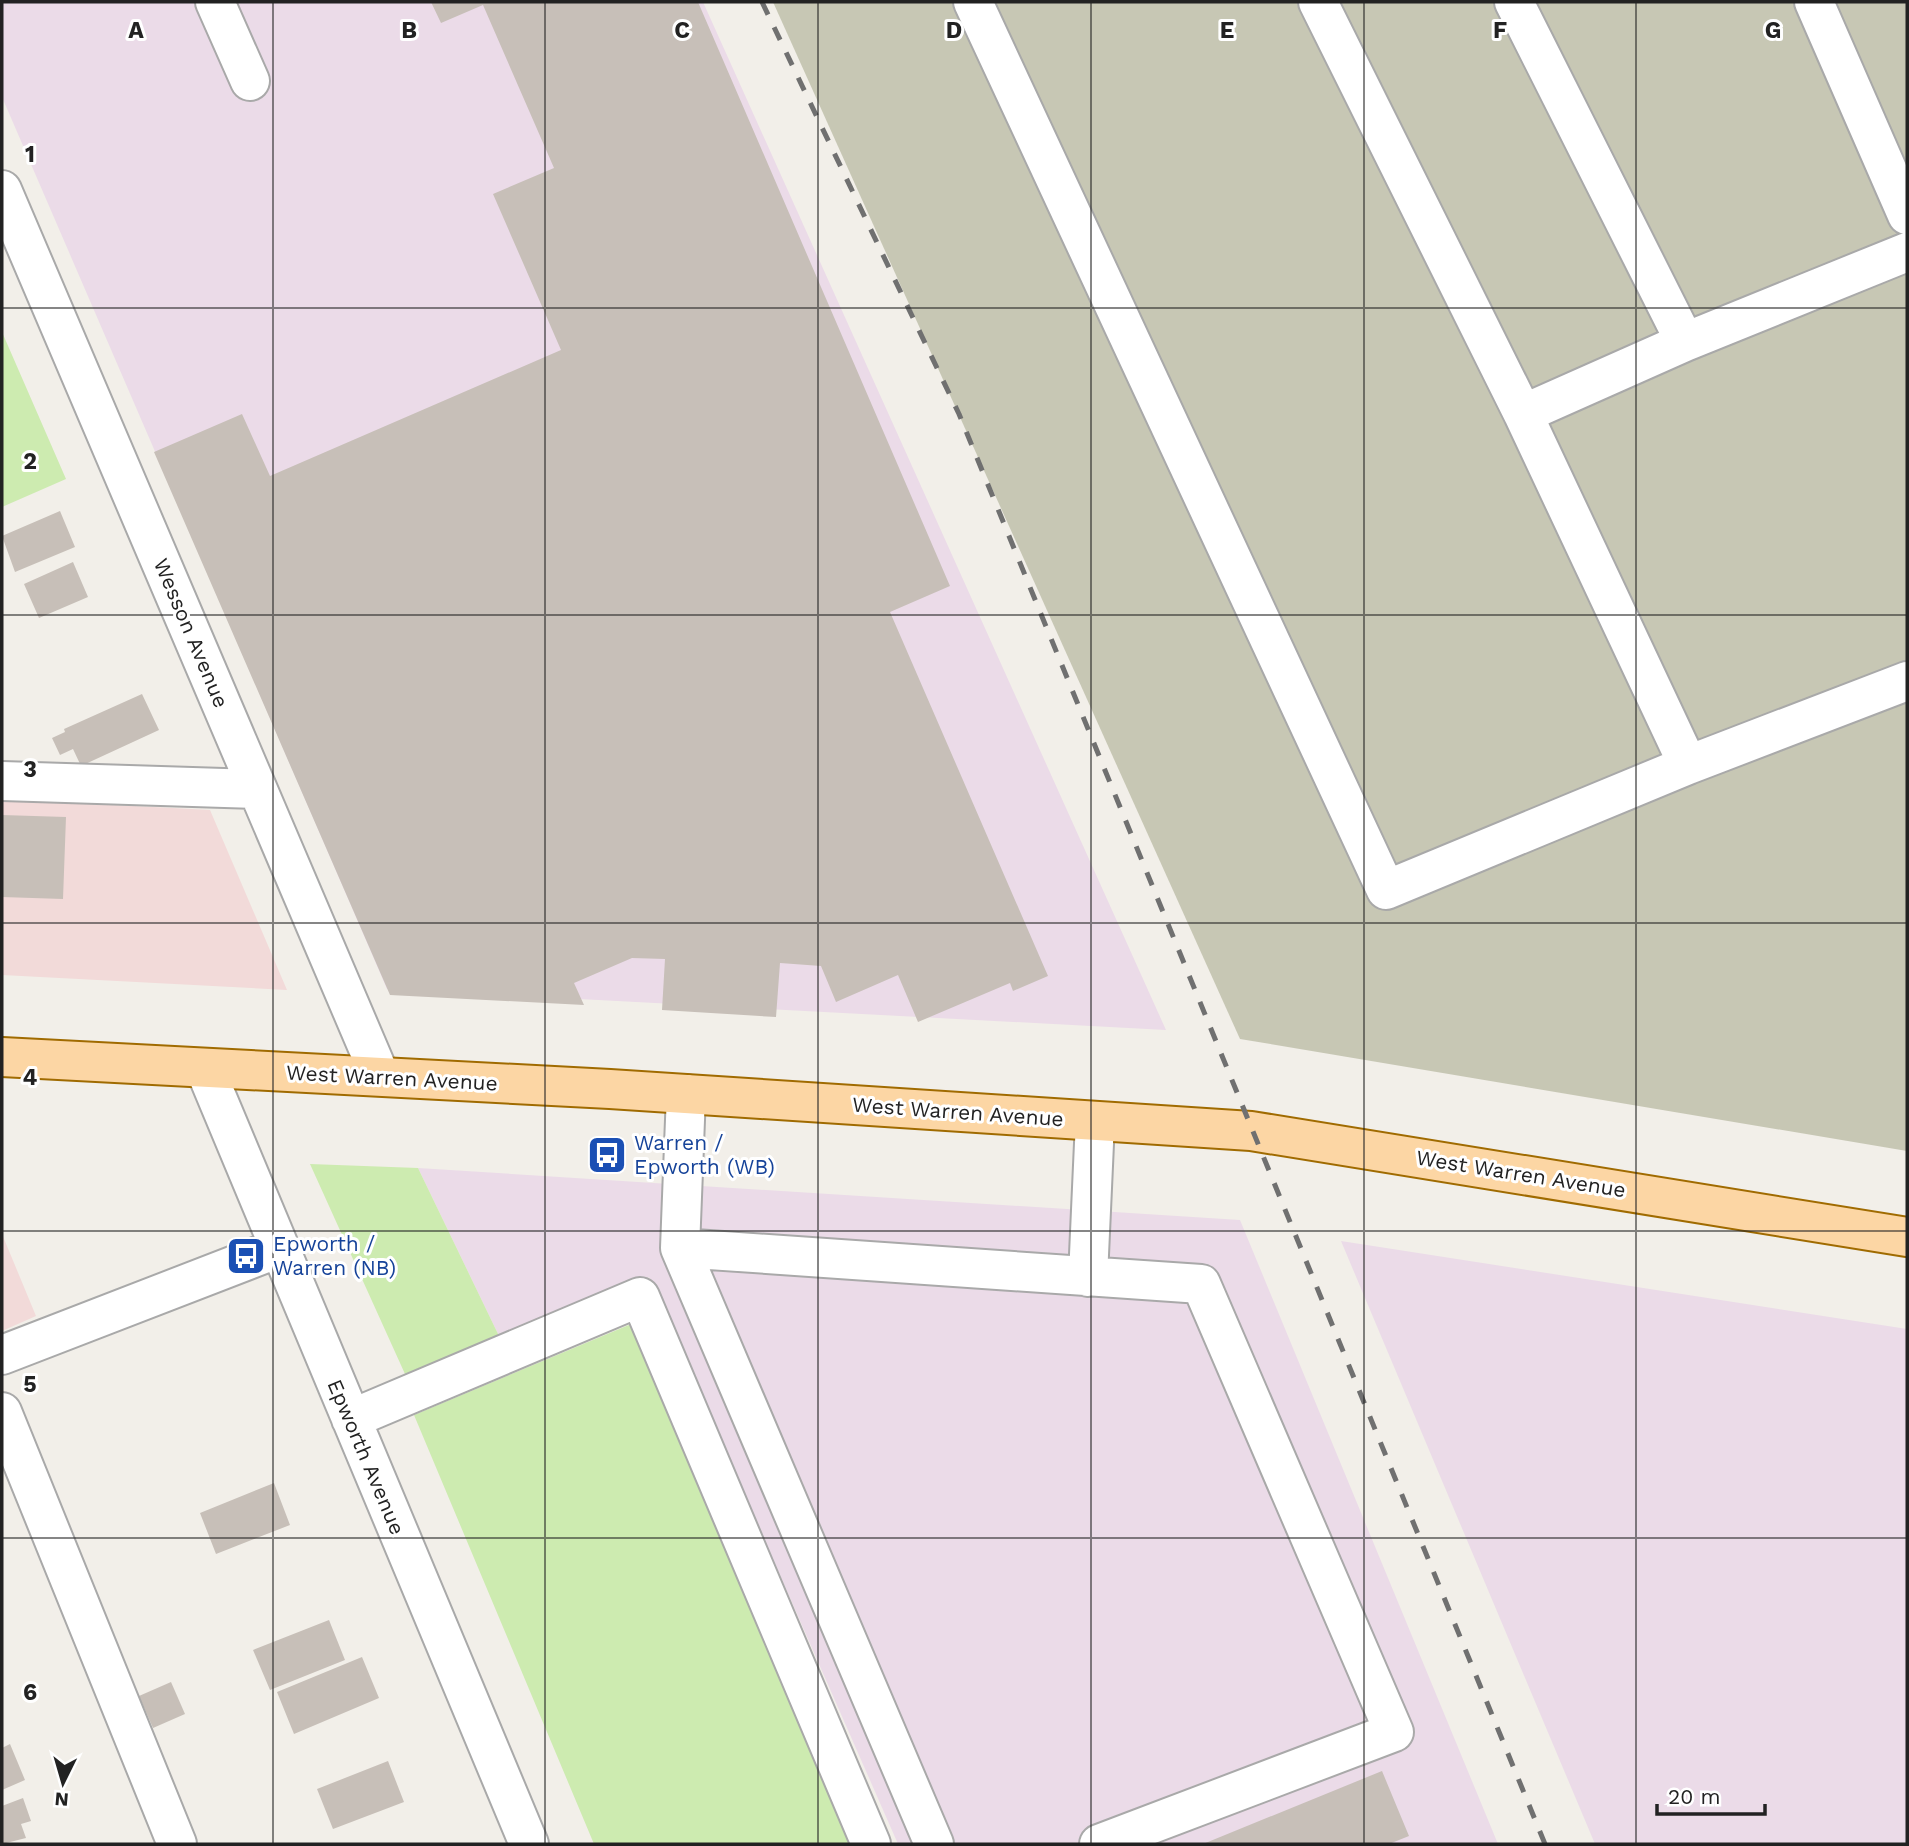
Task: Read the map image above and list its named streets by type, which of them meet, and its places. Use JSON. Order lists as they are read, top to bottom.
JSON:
{
  "streets": {
    "main road": ["West Warren Avenue"],
    "street": ["Wesson Avenue", "Epworth Avenue"]
  },
  "crossings": [
    ["Wesson Avenue", "West Warren Avenue"],
    ["West Warren Avenue", "Epworth Avenue"]
  ],
  "places": {
    "bus stop": ["Warren / Epworth (WB)", "Epworth / Warren (NB)"]
  },
  "scale_bar": "20 m",
  "north": "bottom",
  "grid": {
    "columns": [
      "A",
      "B",
      "C",
      "D",
      "E",
      "F",
      "G"
    ],
    "rows": [
      "1",
      "2",
      "3",
      "4",
      "5",
      "6"
    ]
  }
}
